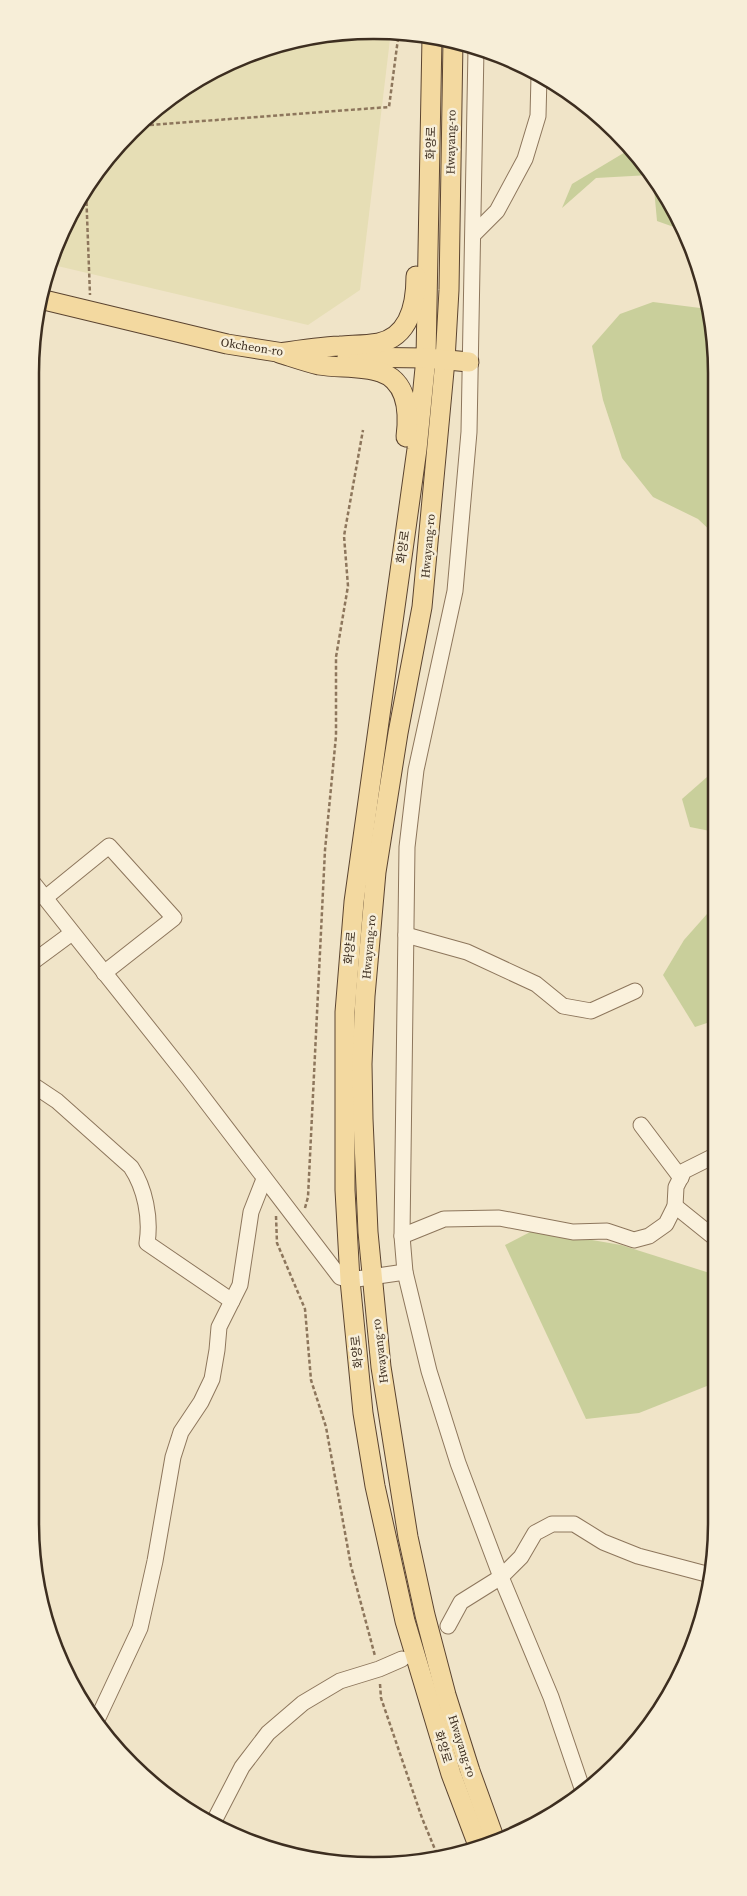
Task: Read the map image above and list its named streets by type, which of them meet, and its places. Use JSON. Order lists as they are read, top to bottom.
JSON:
{
  "streets": {
    "main road": ["Hwayang-ro", "화양로", "Okcheon-ro"]
  },
  "crossings": [
    ["Hwayang-ro", "Okcheon-ro"],
    ["화양로", "Okcheon-ro"]
  ]
}
